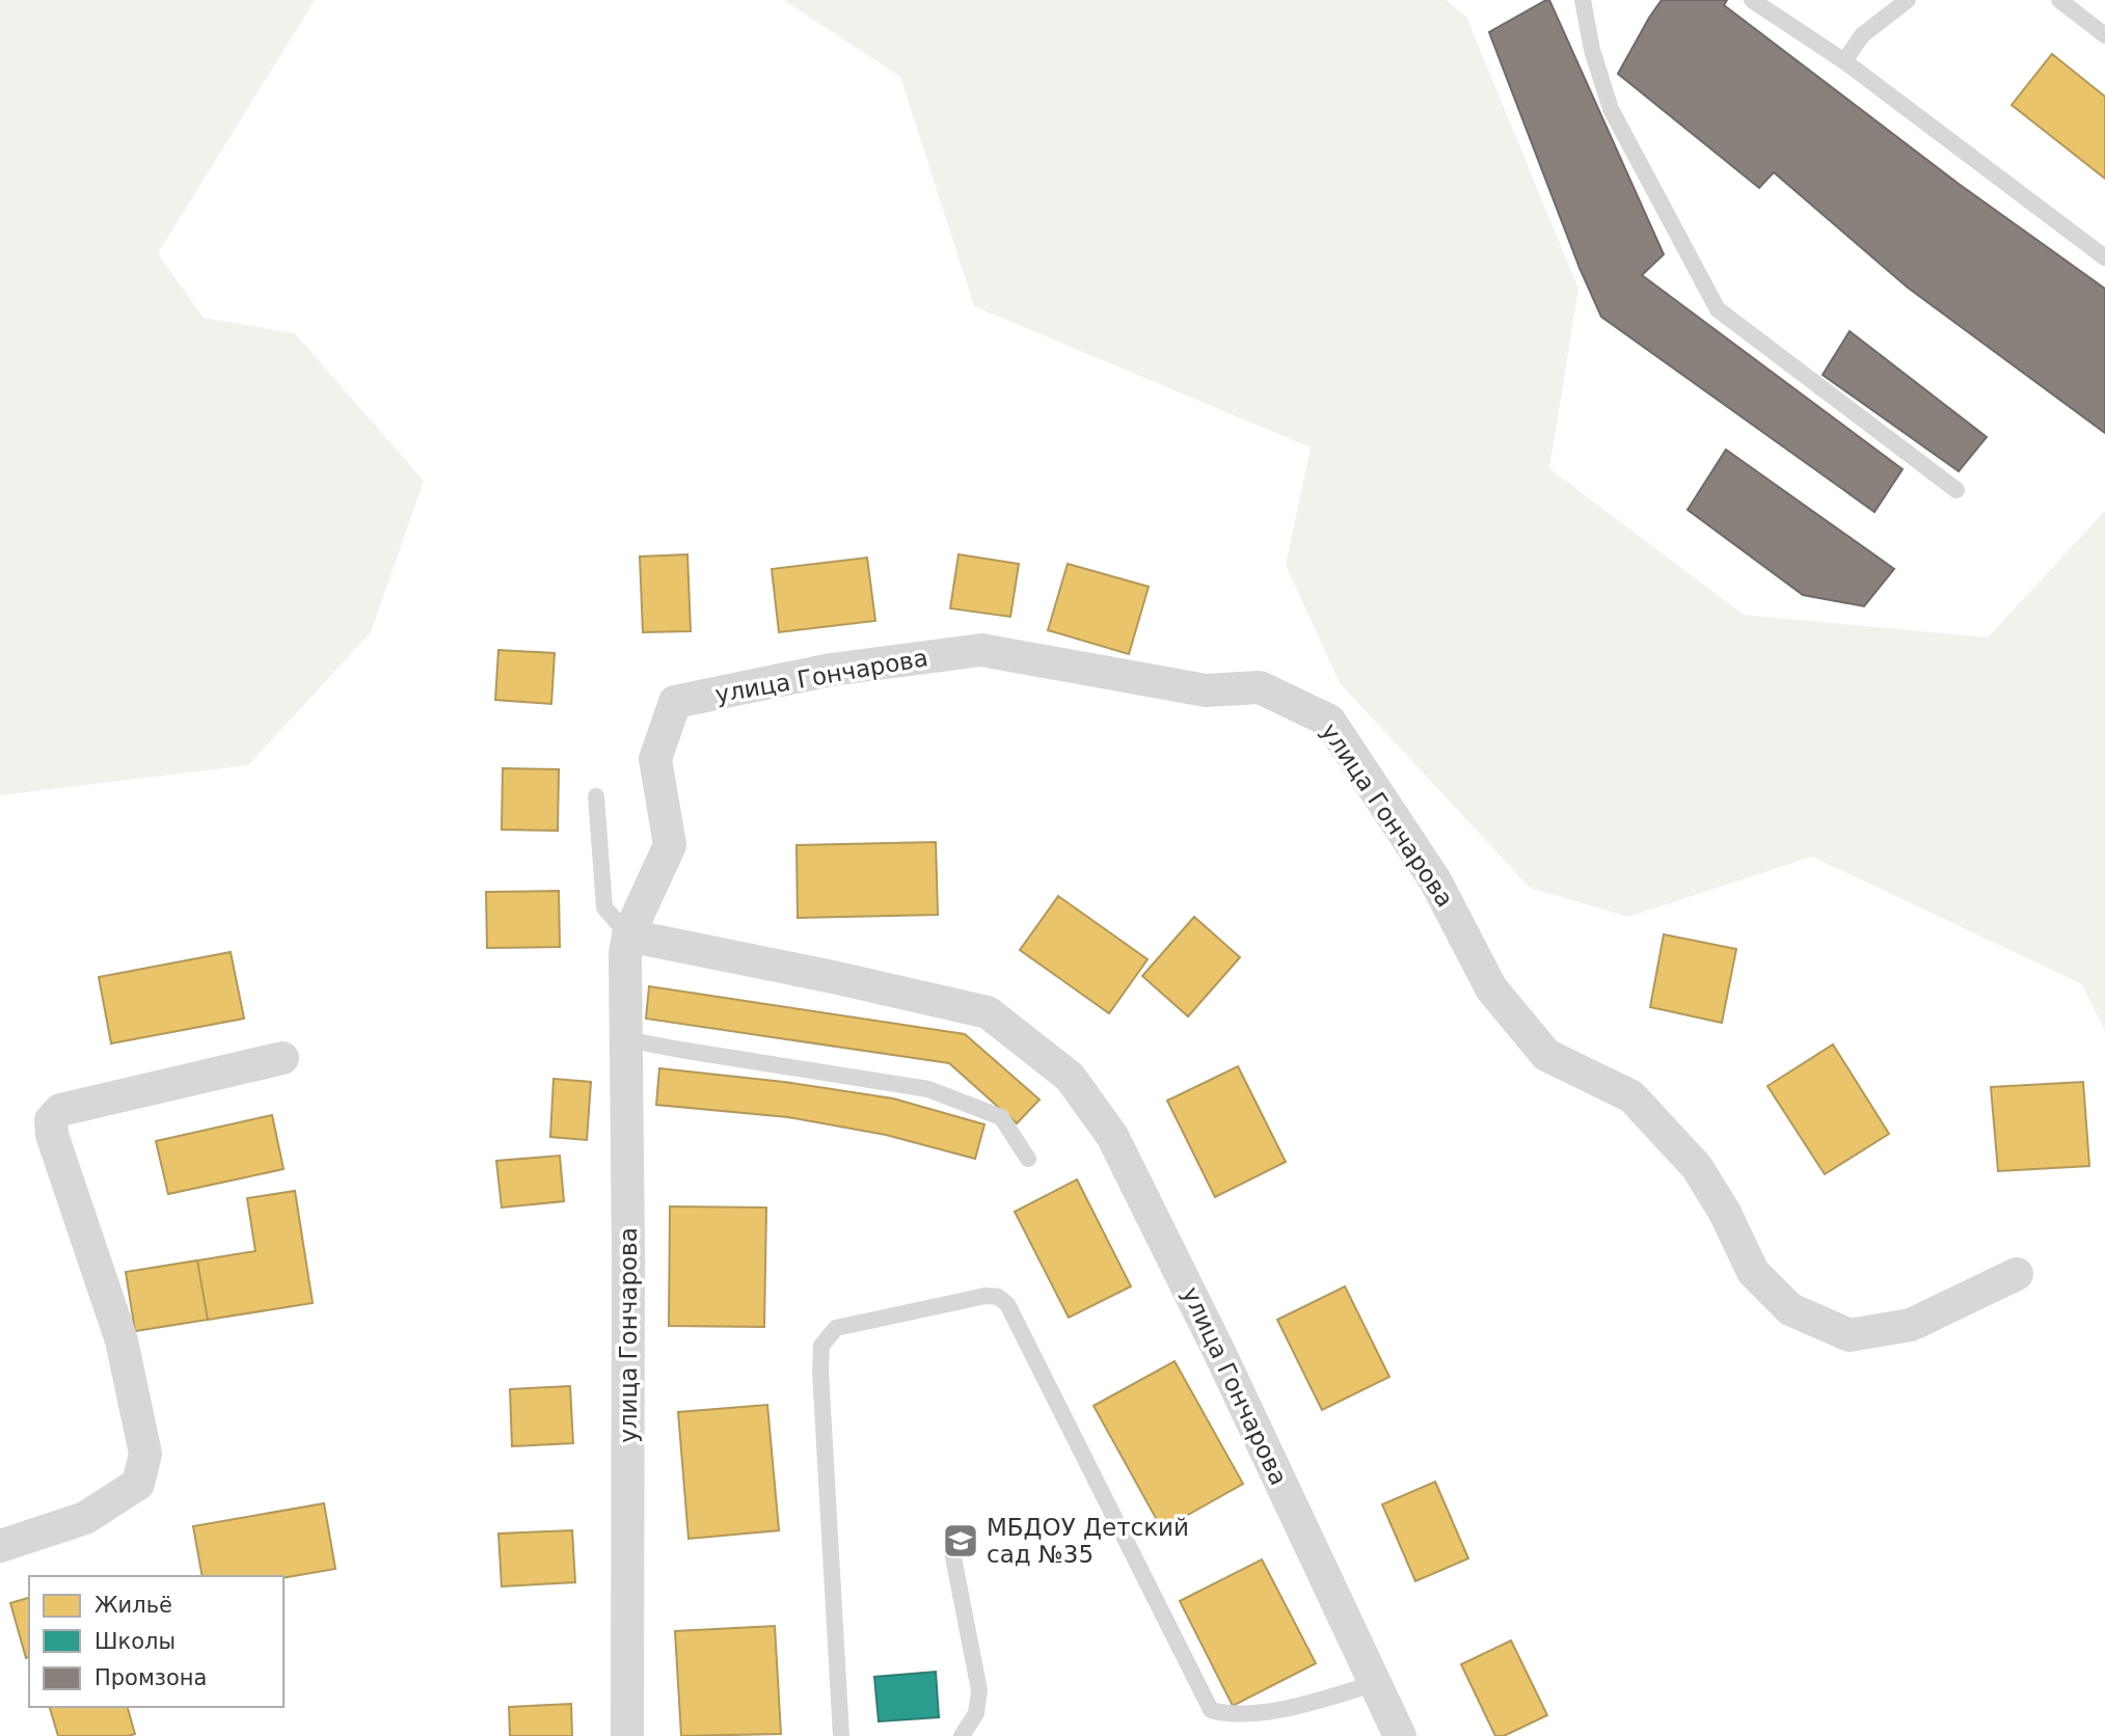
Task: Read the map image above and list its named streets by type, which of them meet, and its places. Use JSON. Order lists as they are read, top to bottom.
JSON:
{
  "streets": {
    "street": ["улица Гончарова"]
  },
  "places": {
    "school or university": ["МБДОУ Детский сад №35"]
  },
  "legend": ["Жильё", "Школы", "Промзона"]
}
